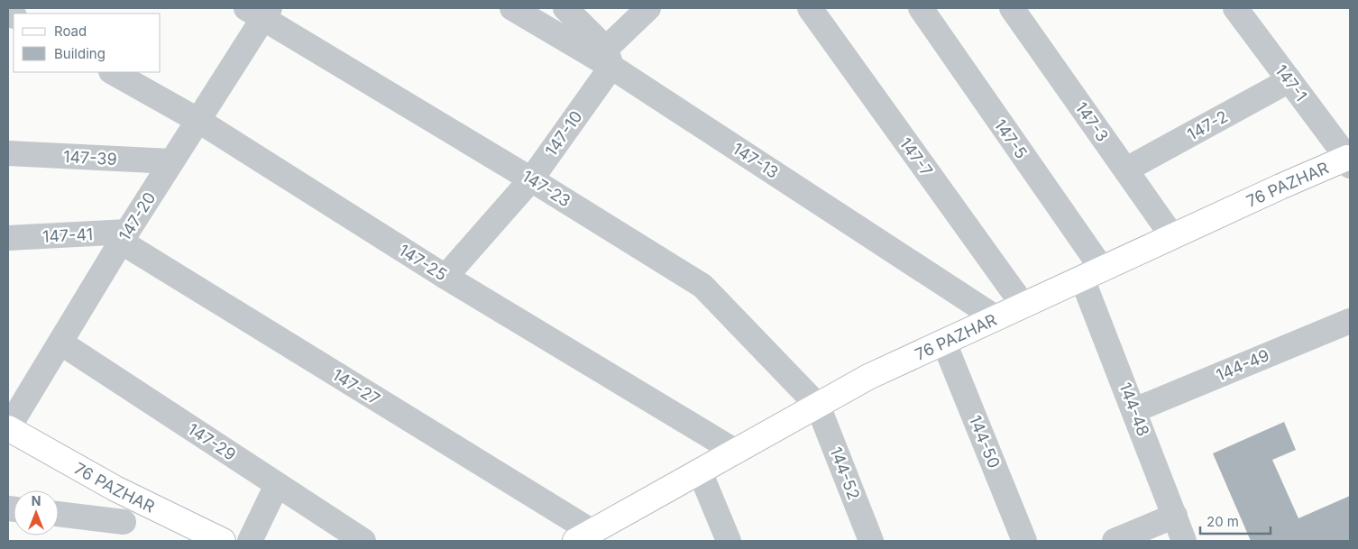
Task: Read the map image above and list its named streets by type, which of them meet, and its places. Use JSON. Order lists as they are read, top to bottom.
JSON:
{
  "streets": {
    "street": [
      "147-1",
      "147-3",
      "147-2",
      "147-10",
      "147-5",
      "147-7",
      "147-39",
      "147-13",
      "76 PAZHAR",
      "147-23",
      "147-20",
      "147-41",
      "147-25",
      "144-49",
      "147-27",
      "144-48",
      "147-29",
      "144-50",
      "144-52"
    ]
  },
  "crossings": [
    ["147-1", "147-2"],
    ["147-1", "76 PAZHAR"],
    ["147-3", "147-2"],
    ["147-3", "76 PAZHAR"],
    ["147-10", "147-13"],
    ["147-10", "147-23"],
    ["147-10", "147-25"],
    ["147-5", "76 PAZHAR"],
    ["147-5", "144-48"],
    ["147-7", "76 PAZHAR"],
    ["147-39", "147-20"],
    ["147-13", "76 PAZHAR"],
    ["76 PAZHAR", "147-23"],
    ["76 PAZHAR", "147-20"],
    ["76 PAZHAR", "147-25"],
    ["76 PAZHAR", "147-27"],
    ["76 PAZHAR", "144-48"],
    ["76 PAZHAR", "144-50"],
    ["76 PAZHAR", "144-52"],
    ["147-23", "147-20"],
    ["147-23", "144-52"],
    ["147-20", "147-41"],
    ["147-20", "147-25"],
    ["147-20", "147-27"],
    ["147-20", "147-29"],
    ["147-41", "147-27"],
    ["144-49", "144-48"]
  ],
  "legend": ["Road", "Building"],
  "scale_bar": "20 m",
  "north": "top"
}
